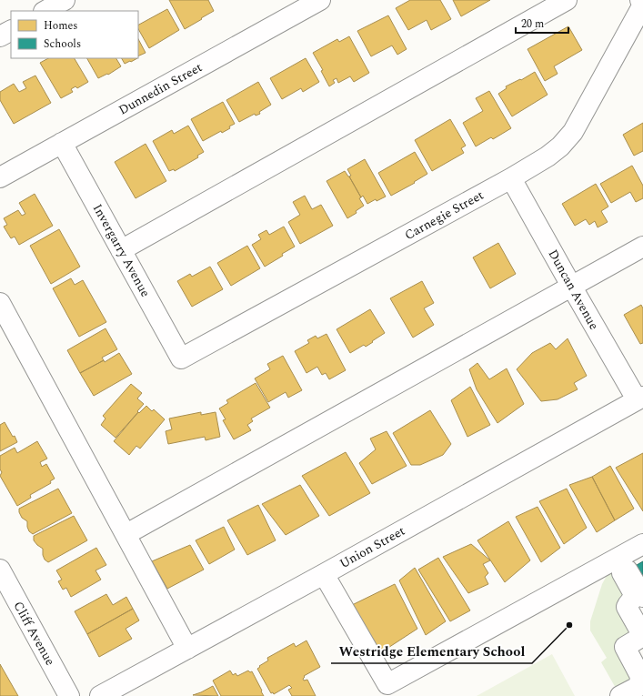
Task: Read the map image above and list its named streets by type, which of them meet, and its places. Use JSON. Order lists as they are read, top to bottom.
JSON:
{
  "streets": {
    "street": [
      "Dunnedin Street",
      "Carnegie Street",
      "Invergarry Avenue",
      "Duncan Avenue",
      "Union Street",
      "Cliff Avenue"
    ]
  },
  "crossings": [
    ["Dunnedin Street", "Invergarry Avenue"],
    ["Carnegie Street", "Invergarry Avenue"],
    ["Carnegie Street", "Duncan Avenue"],
    ["Duncan Avenue", "Union Street"]
  ],
  "places": ["Westridge Elementary School"],
  "legend": ["Homes", "Schools"],
  "scale_bar": "20 m"
}
